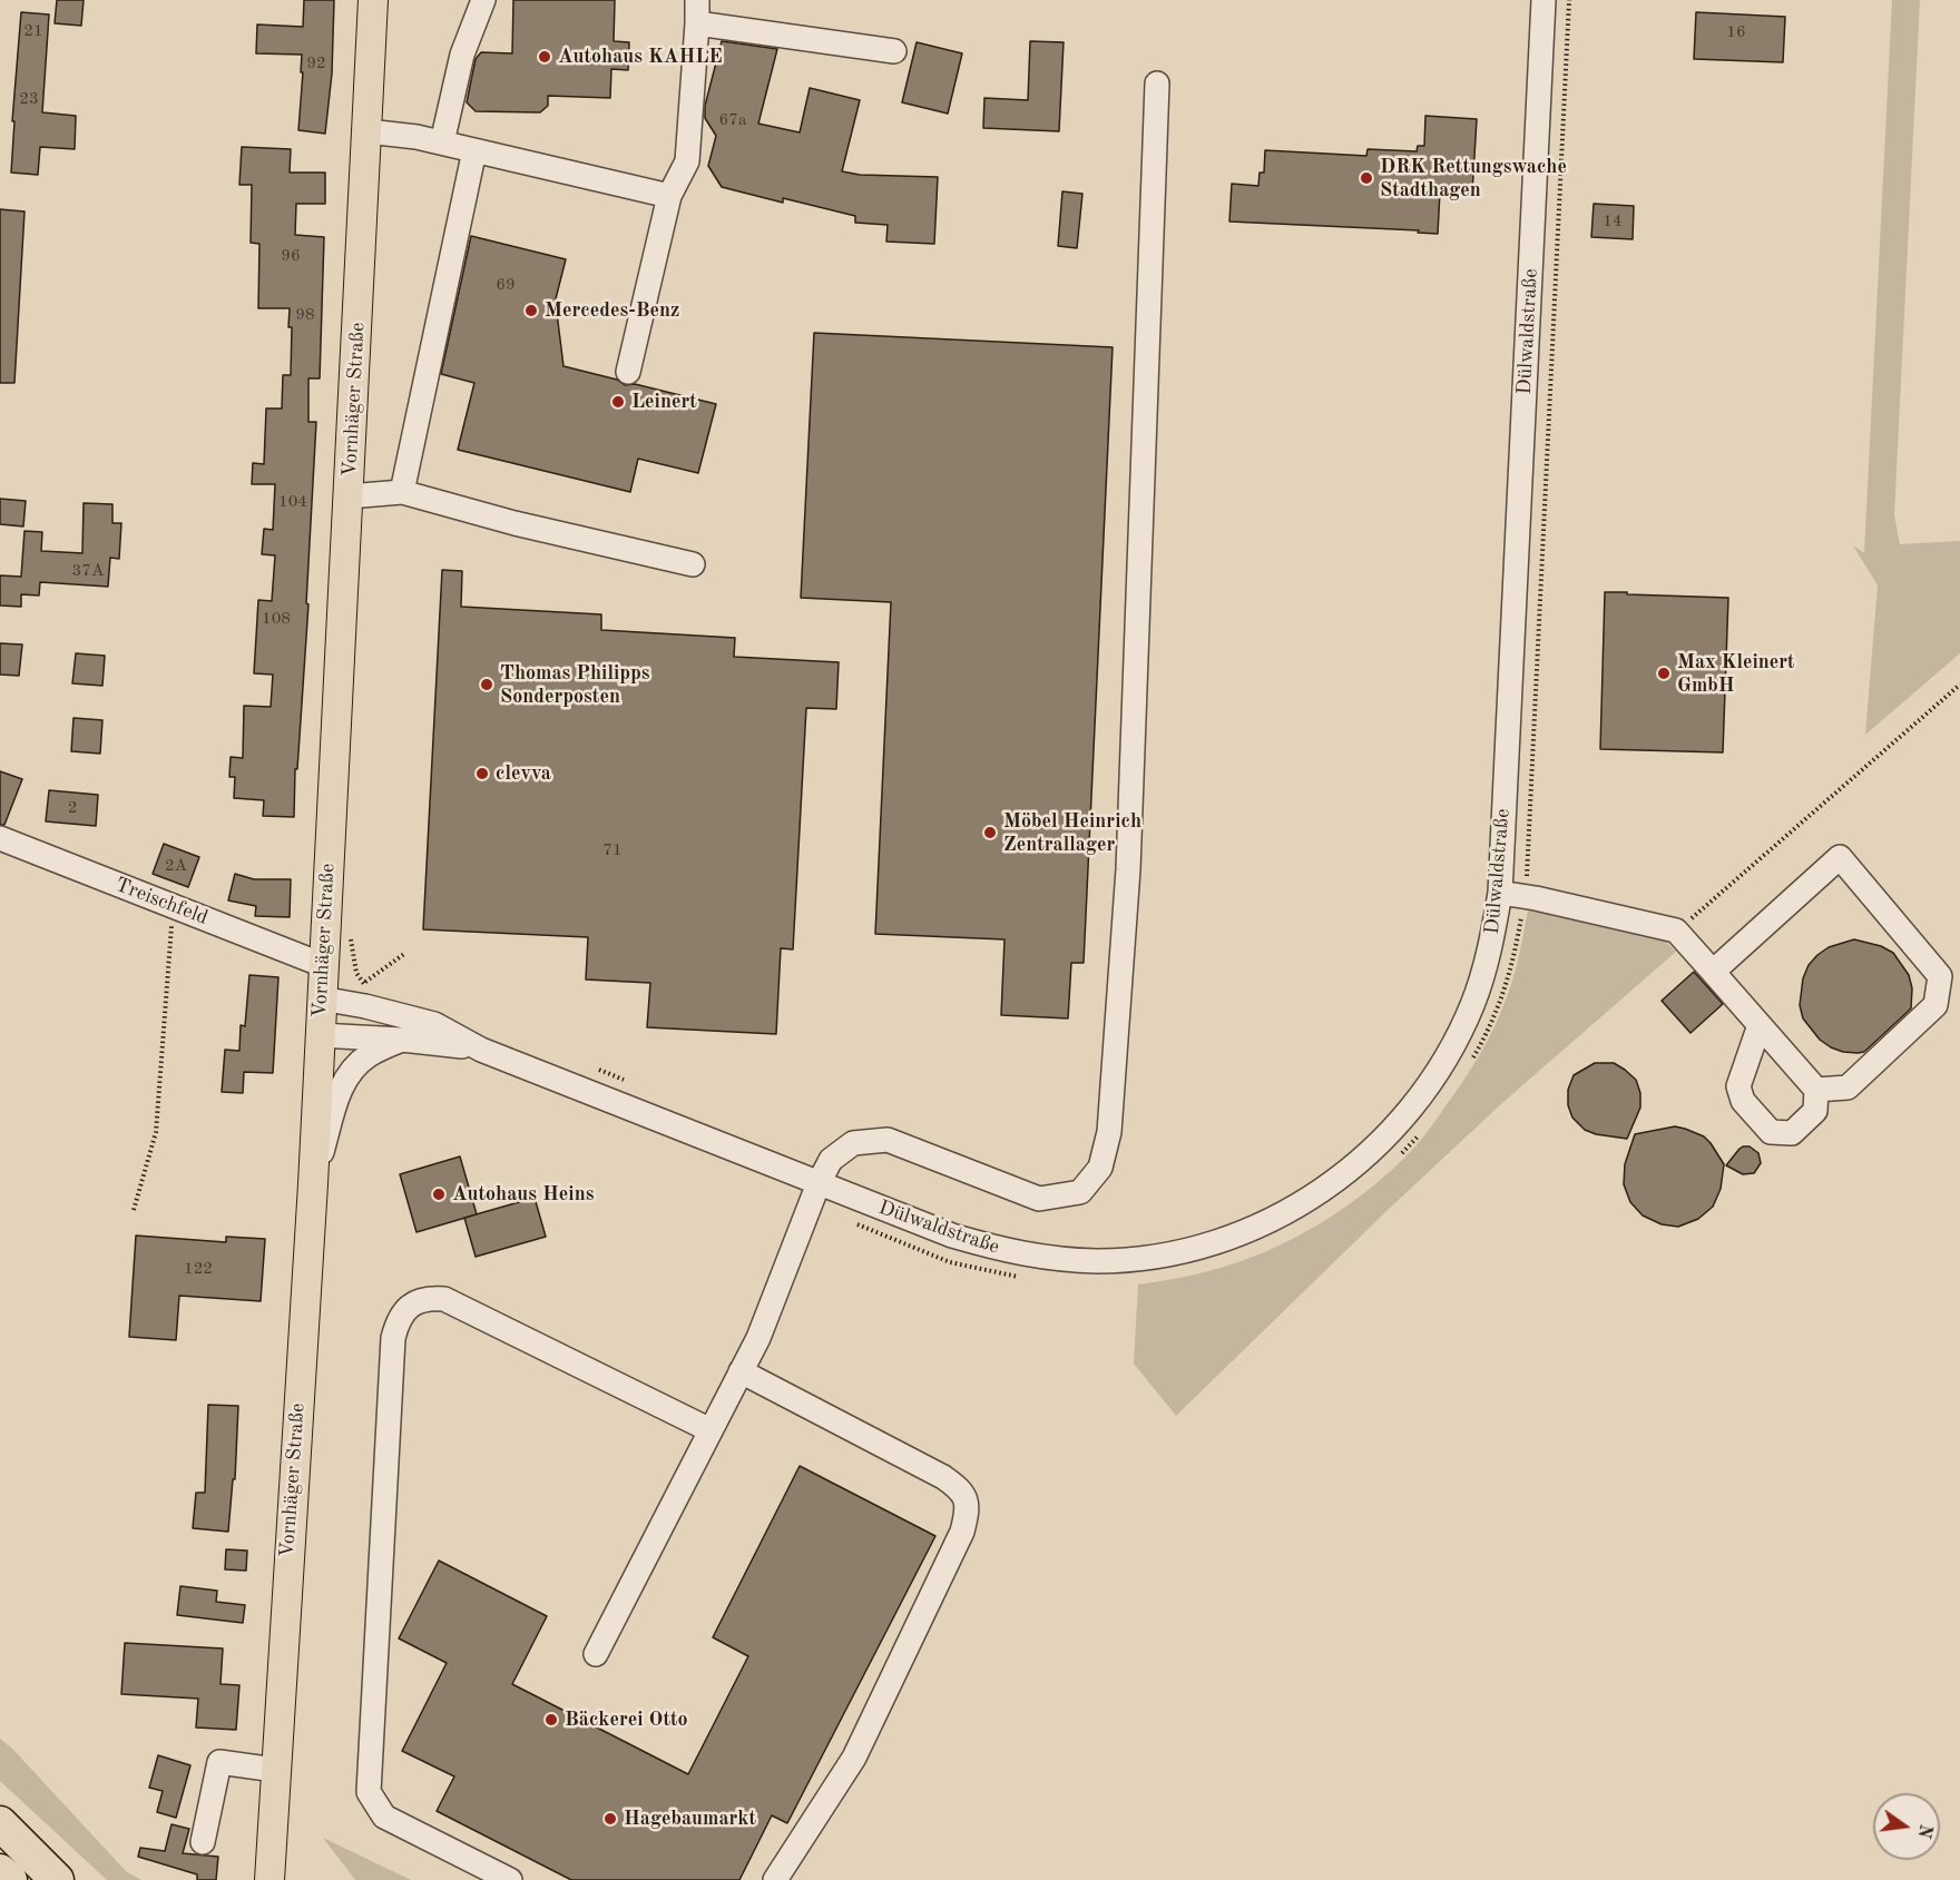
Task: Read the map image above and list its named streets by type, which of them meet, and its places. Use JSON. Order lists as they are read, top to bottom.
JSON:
{
  "streets": {
    "main road": ["Vornhäger Straße"],
    "street": ["Dülwaldstraße", "Treischfeld"]
  },
  "crossings": [
    ["Dülwaldstraße", "Vornhäger Straße"],
    ["Vornhäger Straße", "Treischfeld"]
  ],
  "places": [
    "Autohaus KAHLE",
    "DRK Rettungswache Stadthagen",
    "Mercedes-Benz",
    "Leinert",
    "Max Kleinert GmbH",
    "Thomas Philipps Sonderposten",
    "clevva",
    "Möbel Heinrich Zentrallager",
    "Autohaus Heins",
    "Bäckerei Otto",
    "Hagebaumarkt"
  ],
  "house_numbers": [
    "21",
    "16",
    "92",
    "23",
    "67a",
    "14",
    "96",
    "69",
    "98",
    "104",
    "37A",
    "108",
    "2",
    "71",
    "2A",
    "122"
  ],
  "north": "right"
}
